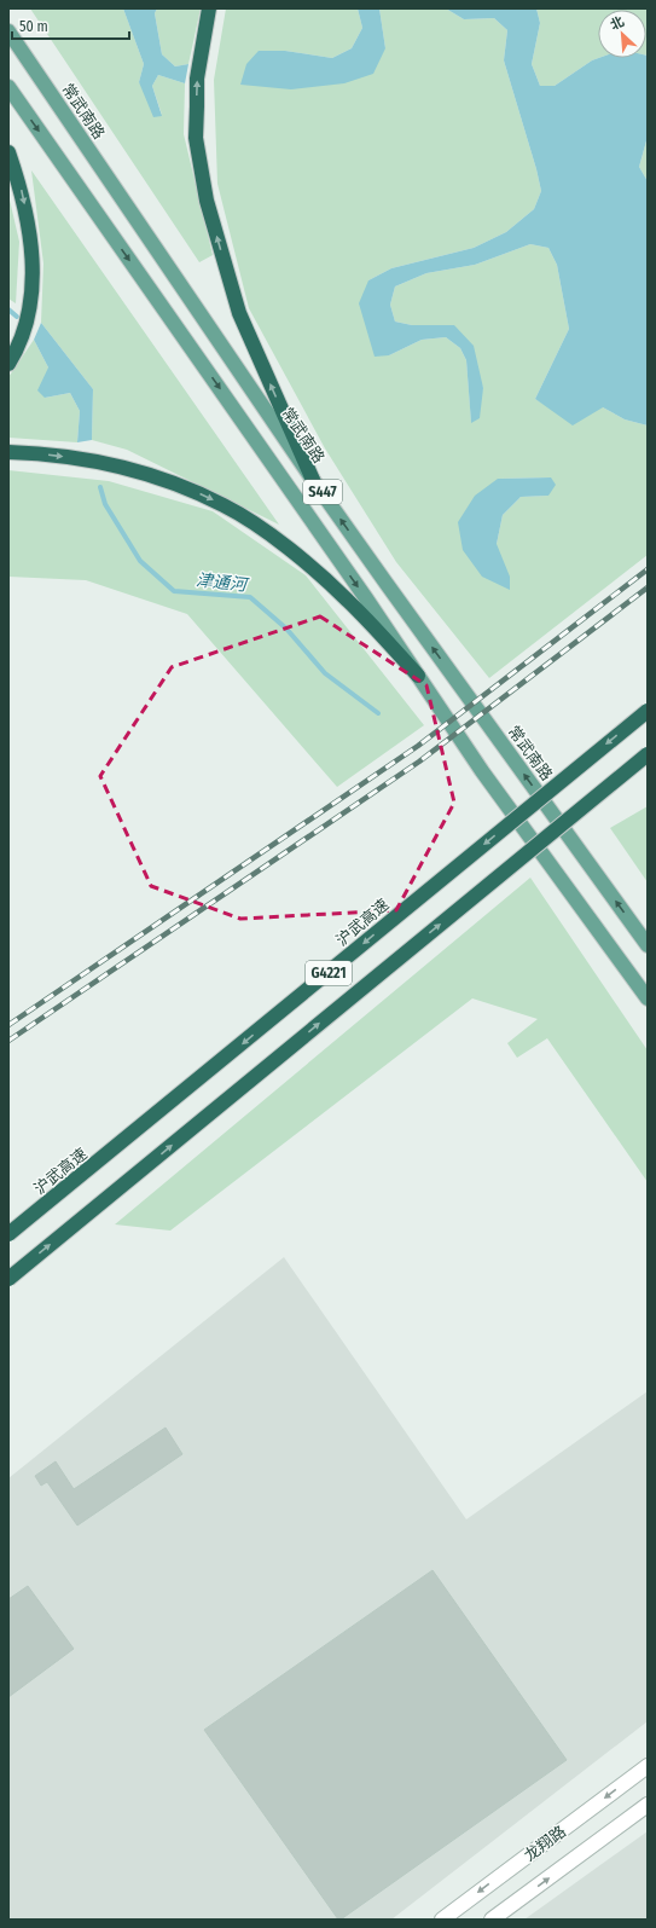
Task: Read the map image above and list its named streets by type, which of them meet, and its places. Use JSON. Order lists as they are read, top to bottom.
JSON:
{
  "streets": {
    "highway": ["沪武高速", "G4221"],
    "main road": ["常武南路", "S447"],
    "street": ["龙翔路"]
  },
  "water": ["津通河"],
  "scale_bar": "50 m",
  "north": "top left"
}
